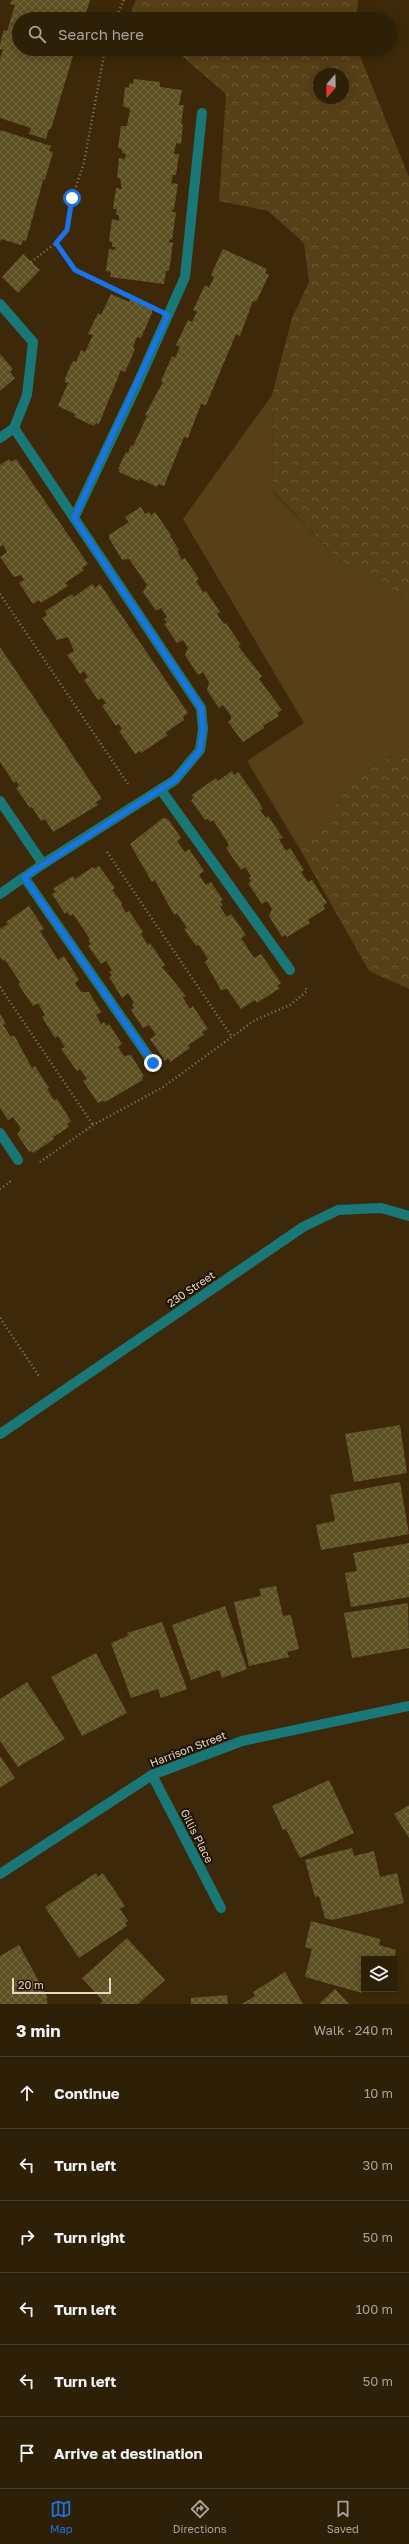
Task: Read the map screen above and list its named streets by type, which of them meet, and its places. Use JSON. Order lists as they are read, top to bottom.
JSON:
{
  "streets": {
    "street": ["230 Street", "Harrison Street", "Gillis Place"]
  },
  "crossings": [
    ["Harrison Street", "Gillis Place"]
  ],
  "scale_bar": "20 m",
  "north": "bottom",
  "page": {
    "search": "Search here",
    "scale": "20 m",
    "heading": ["3 min", "Walk · 240 m"],
    "list": [
      ["Continue", "10 m"],
      ["Turn left", "30 m"],
      ["Turn right", "50 m"],
      ["Turn left", "100 m"],
      ["Turn left", "50 m"],
      "Arrive at destination"
    ],
    "nav": ["Map", "Directions", "Saved"]
  }
}
